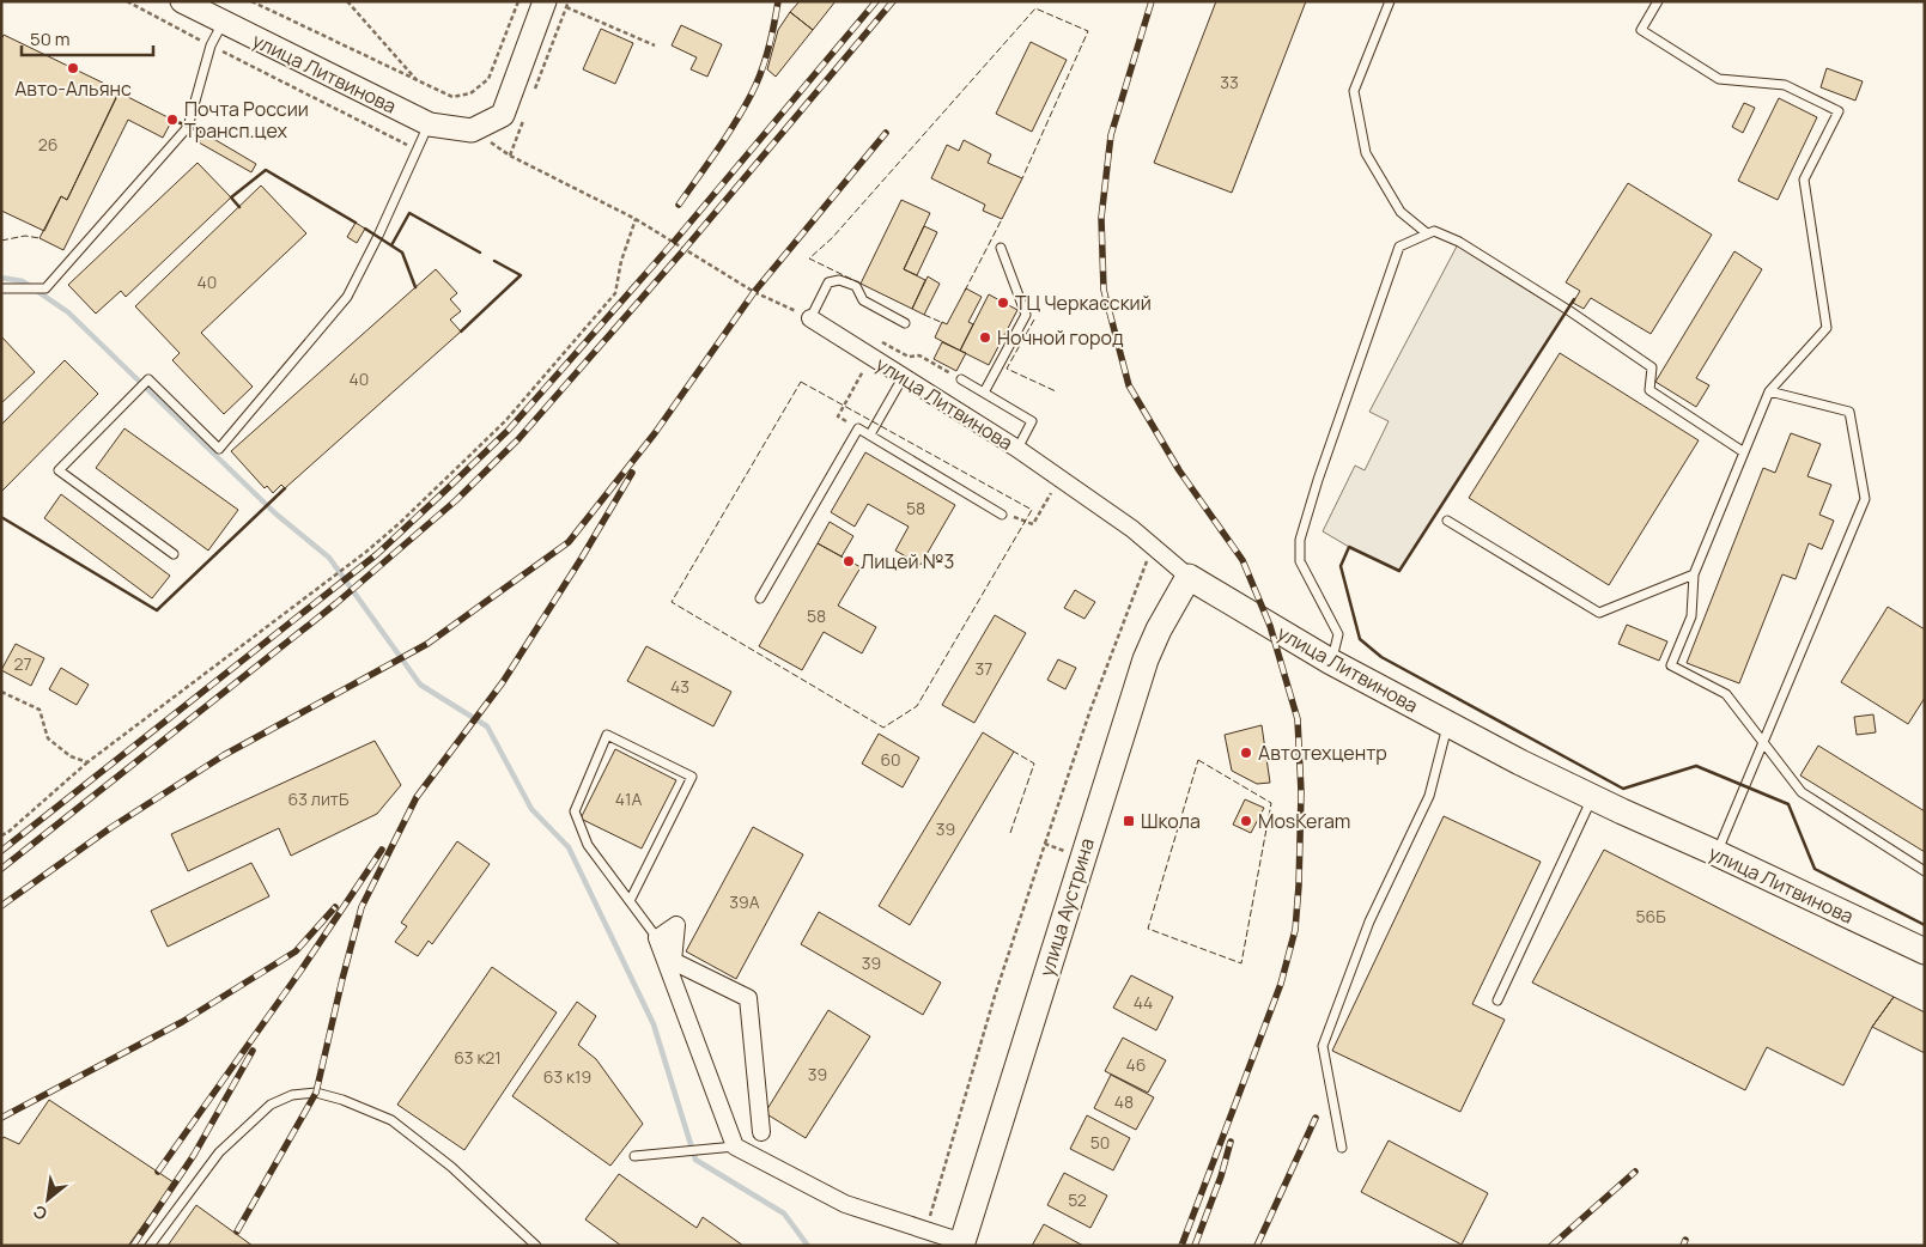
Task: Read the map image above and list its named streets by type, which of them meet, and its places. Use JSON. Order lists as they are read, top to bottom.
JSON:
{
  "streets": {
    "main road": ["улица Литвинова", "улица Аустрина"]
  },
  "crossings": [
    ["улица Литвинова", "улица Аустрина"]
  ],
  "places": {
    "other": [
      "Авто-Альянс",
      "Почта России Трансп.цех",
      "ТЦ Черкасский",
      "Ночной город",
      "Лицей №3",
      "Автотехцентр",
      "MosKeram"
    ],
    "transit": ["Школа"]
  },
  "house_numbers": [
    "33",
    "26",
    "40",
    "40",
    "58",
    "58",
    "27",
    "37",
    "43",
    "60",
    "63 литБ",
    "41А",
    "39",
    "39А",
    "56Б",
    "39",
    "44",
    "63 к21",
    "46",
    "39",
    "63 к19",
    "48",
    "50",
    "52"
  ],
  "scale_bar": "50 m",
  "north": "bottom left"
}
